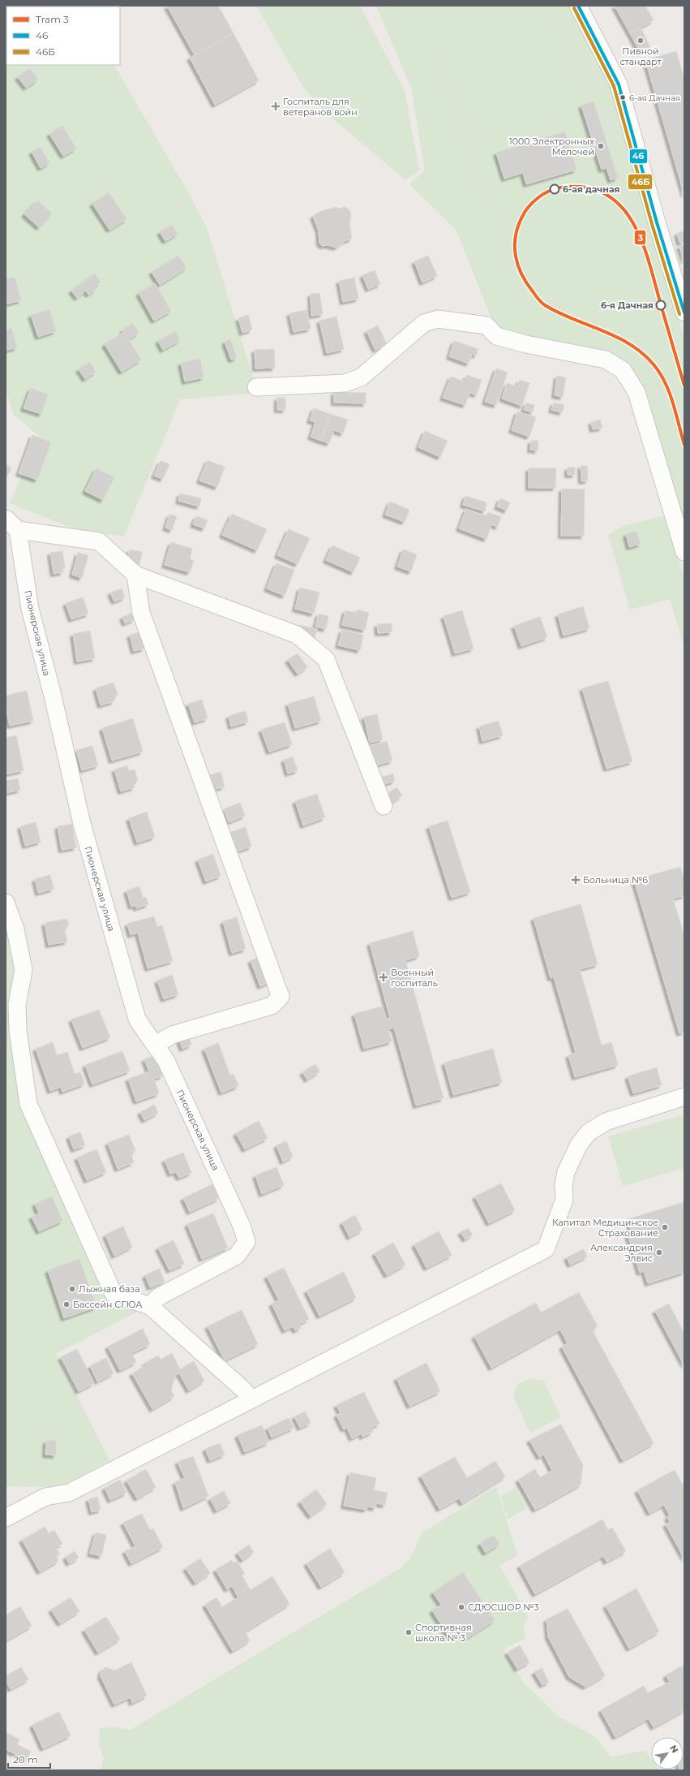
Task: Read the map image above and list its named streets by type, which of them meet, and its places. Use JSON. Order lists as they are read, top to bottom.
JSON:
{
  "streets": {
    "street": ["Пионерская улица"]
  },
  "places": {
    "other": [
      "Пивной стандарт",
      "6-ая Дачная",
      "1000 Электронных Мелочей",
      "6-ая дачная",
      "6-я Дачная",
      "Капитал Медицинское Страхование",
      "Александрия Элвис",
      "Лыжная база",
      "Бассейн СГЮА",
      "СДЮСШОР №3",
      "Спортивная школа № 3"
    ],
    "health": ["Госпиталь для ветеранов войн", "Больница №6", "Военный госпиталь"]
  },
  "lines": ["transit line 46", "transit line 46Б", "tram line 3"],
  "legend": ["Tram 3", "46", "46Б"],
  "scale_bar": "20 m",
  "north": "top right"
}
